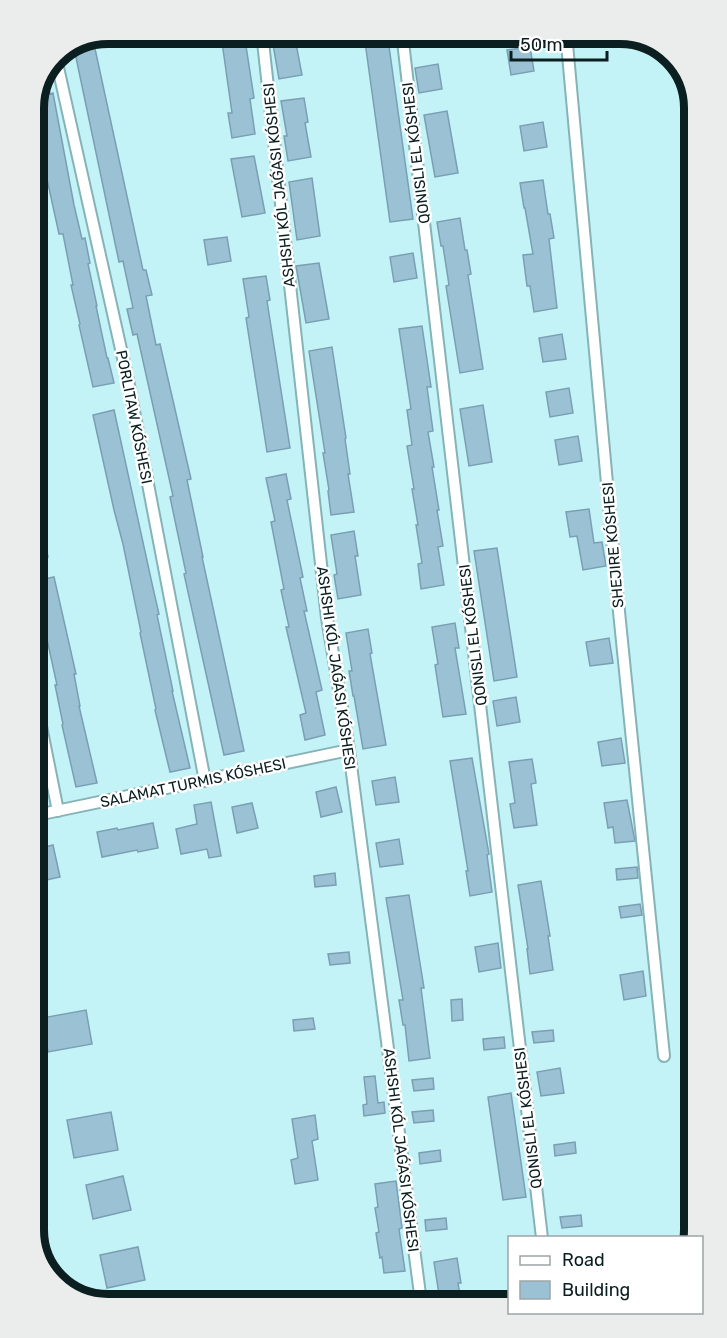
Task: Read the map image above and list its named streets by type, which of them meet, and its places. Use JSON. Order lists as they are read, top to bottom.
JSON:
{
  "streets": {
    "street": ["SHEJIRE KÓSHESI"]
  },
  "legend": ["Road", "Building"],
  "scale_bar": "50 m"
}
